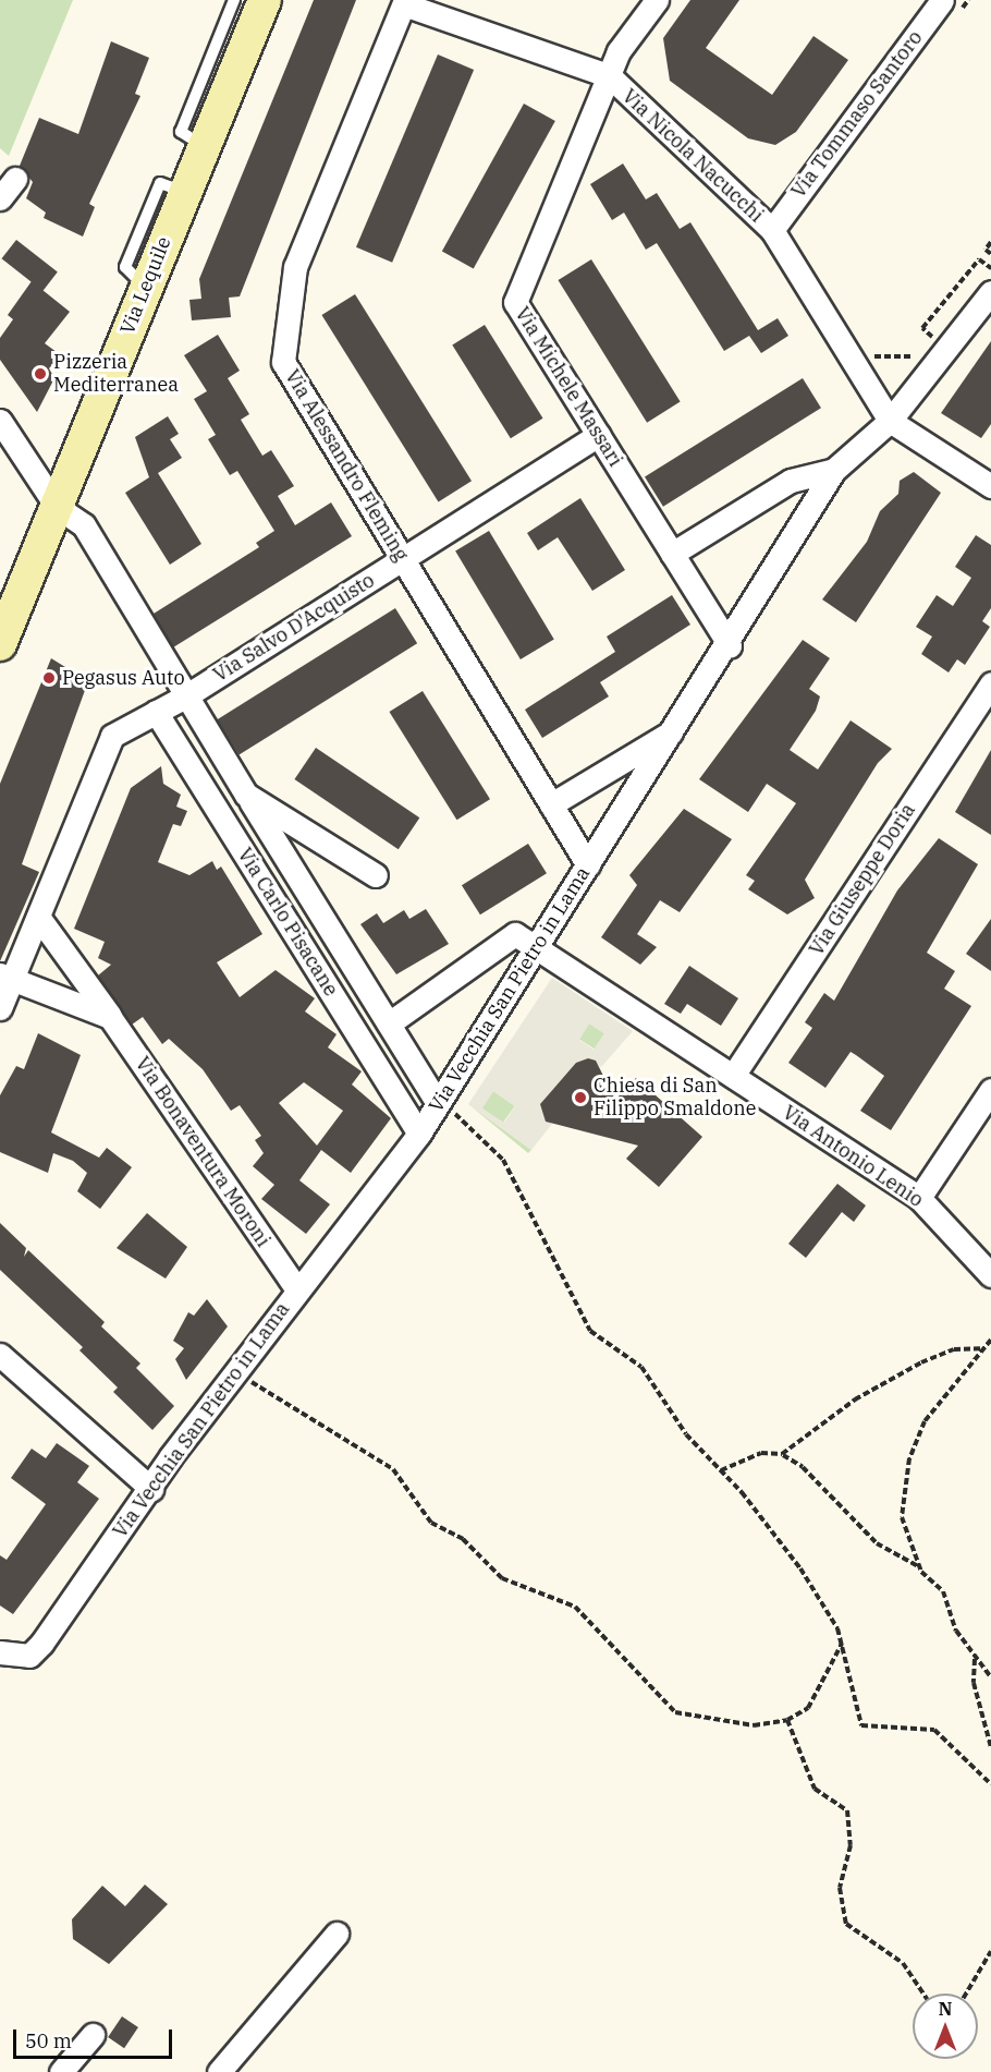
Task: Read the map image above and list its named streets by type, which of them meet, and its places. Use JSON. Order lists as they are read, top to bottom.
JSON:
{
  "streets": {
    "main road": ["Via Lequile"],
    "street": [
      "Via Tommaso Santoro",
      "Via Nicola Nacucchi",
      "Via Michele Massari",
      "Via Alessandro Fleming",
      "Via Salvo D'Acquisto",
      "Via Giuseppe Doria",
      "Via Carlo Pisacane",
      "Via Vecchia San Pietro in Lama",
      "Via Bonaventura Moroni",
      "Via Antonio Lenio"
    ]
  },
  "crossings": [
    ["Via Tommaso Santoro", "Via Nicola Nacucchi"],
    ["Via Nicola Nacucchi", "Via Michele Massari"],
    ["Via Nicola Nacucchi", "Via Alessandro Fleming"],
    ["Via Nicola Nacucchi", "Via Vecchia San Pietro in Lama"],
    ["Via Lequile", "Via Carlo Pisacane"],
    ["Via Michele Massari", "Via Salvo D'Acquisto"],
    ["Via Michele Massari", "Via Vecchia San Pietro in Lama"],
    ["Via Alessandro Fleming", "Via Salvo D'Acquisto"],
    ["Via Alessandro Fleming", "Via Vecchia San Pietro in Lama"],
    ["Via Salvo D'Acquisto", "Via Carlo Pisacane"],
    ["Via Salvo D'Acquisto", "Via Bonaventura Moroni"],
    ["Via Giuseppe Doria", "Via Antonio Lenio"],
    ["Via Carlo Pisacane", "Via Vecchia San Pietro in Lama"],
    ["Via Vecchia San Pietro in Lama", "Via Bonaventura Moroni"],
    ["Via Vecchia San Pietro in Lama", "Via Antonio Lenio"]
  ],
  "places": ["Pizzeria Mediterranea", "Pegasus Auto", "Chiesa di San Filippo Smaldone"],
  "scale_bar": "50 m",
  "north": "top"
}
